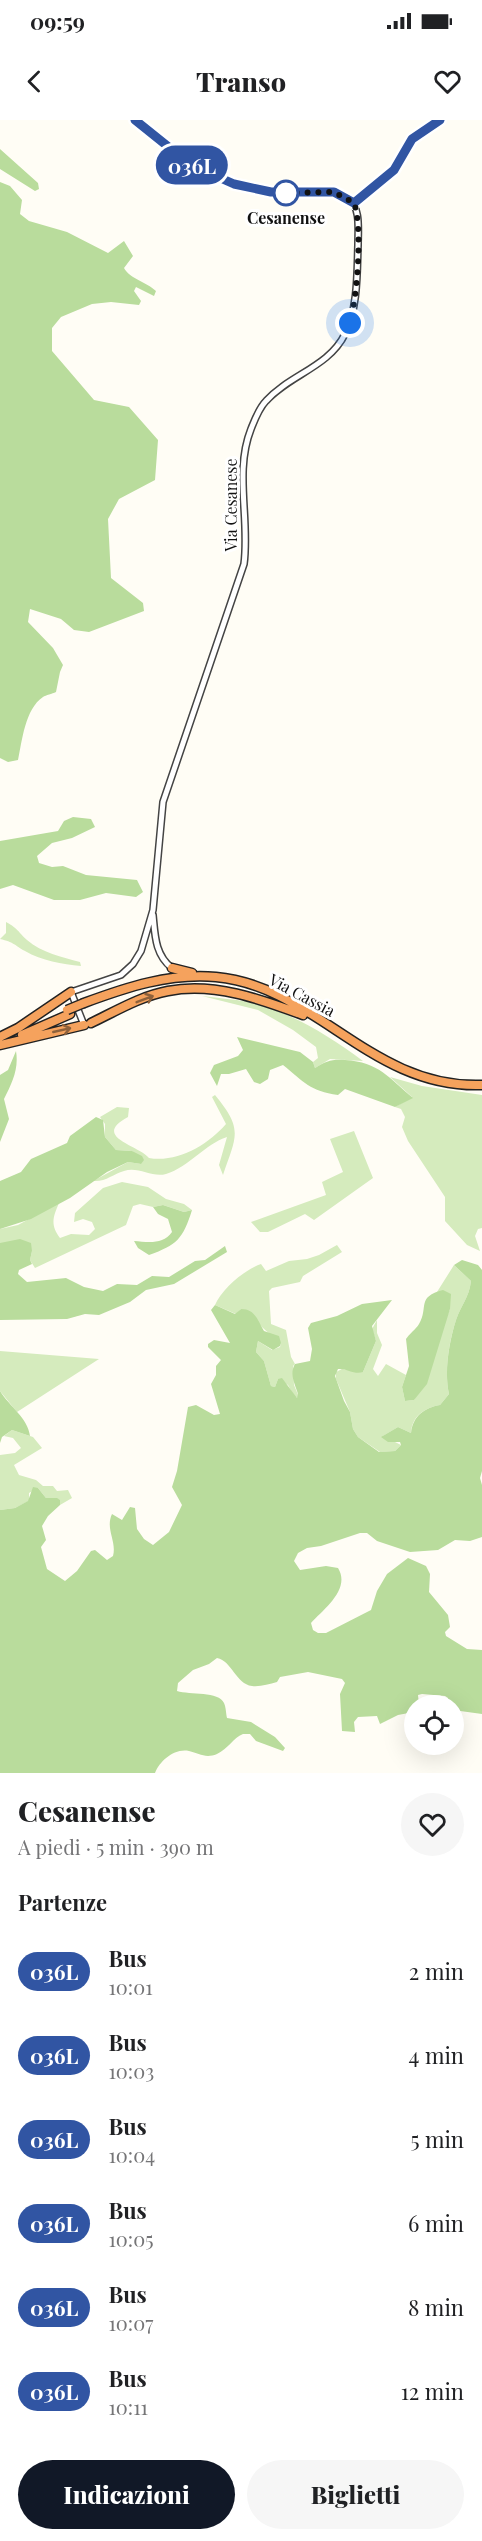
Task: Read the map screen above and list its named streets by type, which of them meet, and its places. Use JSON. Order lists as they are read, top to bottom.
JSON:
{
  "streets": {
    "highway": ["Via Cassia"],
    "street": ["Via Cesanese"]
  },
  "places": ["Cesanense"],
  "lines": ["bus line 036L"],
  "page": {
    "status": "09:59",
    "header": "Transo",
    "on_map": "036L",
    "heading": [
      ["Cesanense", "A piedi · 5 min · 390 m"],
      "Partenze"
    ],
    "list": [
      {
        "mark": "036L",
        "name": "Bus",
        "note": "10:01",
        "value": "2 min"
      },
      {
        "mark": "036L",
        "name": "Bus",
        "note": "10:03",
        "value": "4 min"
      },
      {
        "mark": "036L",
        "name": "Bus",
        "note": "10:04",
        "value": "5 min"
      },
      {
        "mark": "036L",
        "name": "Bus",
        "note": "10:05",
        "value": "6 min"
      },
      {
        "mark": "036L",
        "name": "Bus",
        "note": "10:07",
        "value": "8 min"
      },
      {
        "mark": "036L",
        "name": "Bus",
        "note": "10:11",
        "value": "12 min"
      }
    ],
    "buttons": ["Indicazioni", "Biglietti"]
  }
}
